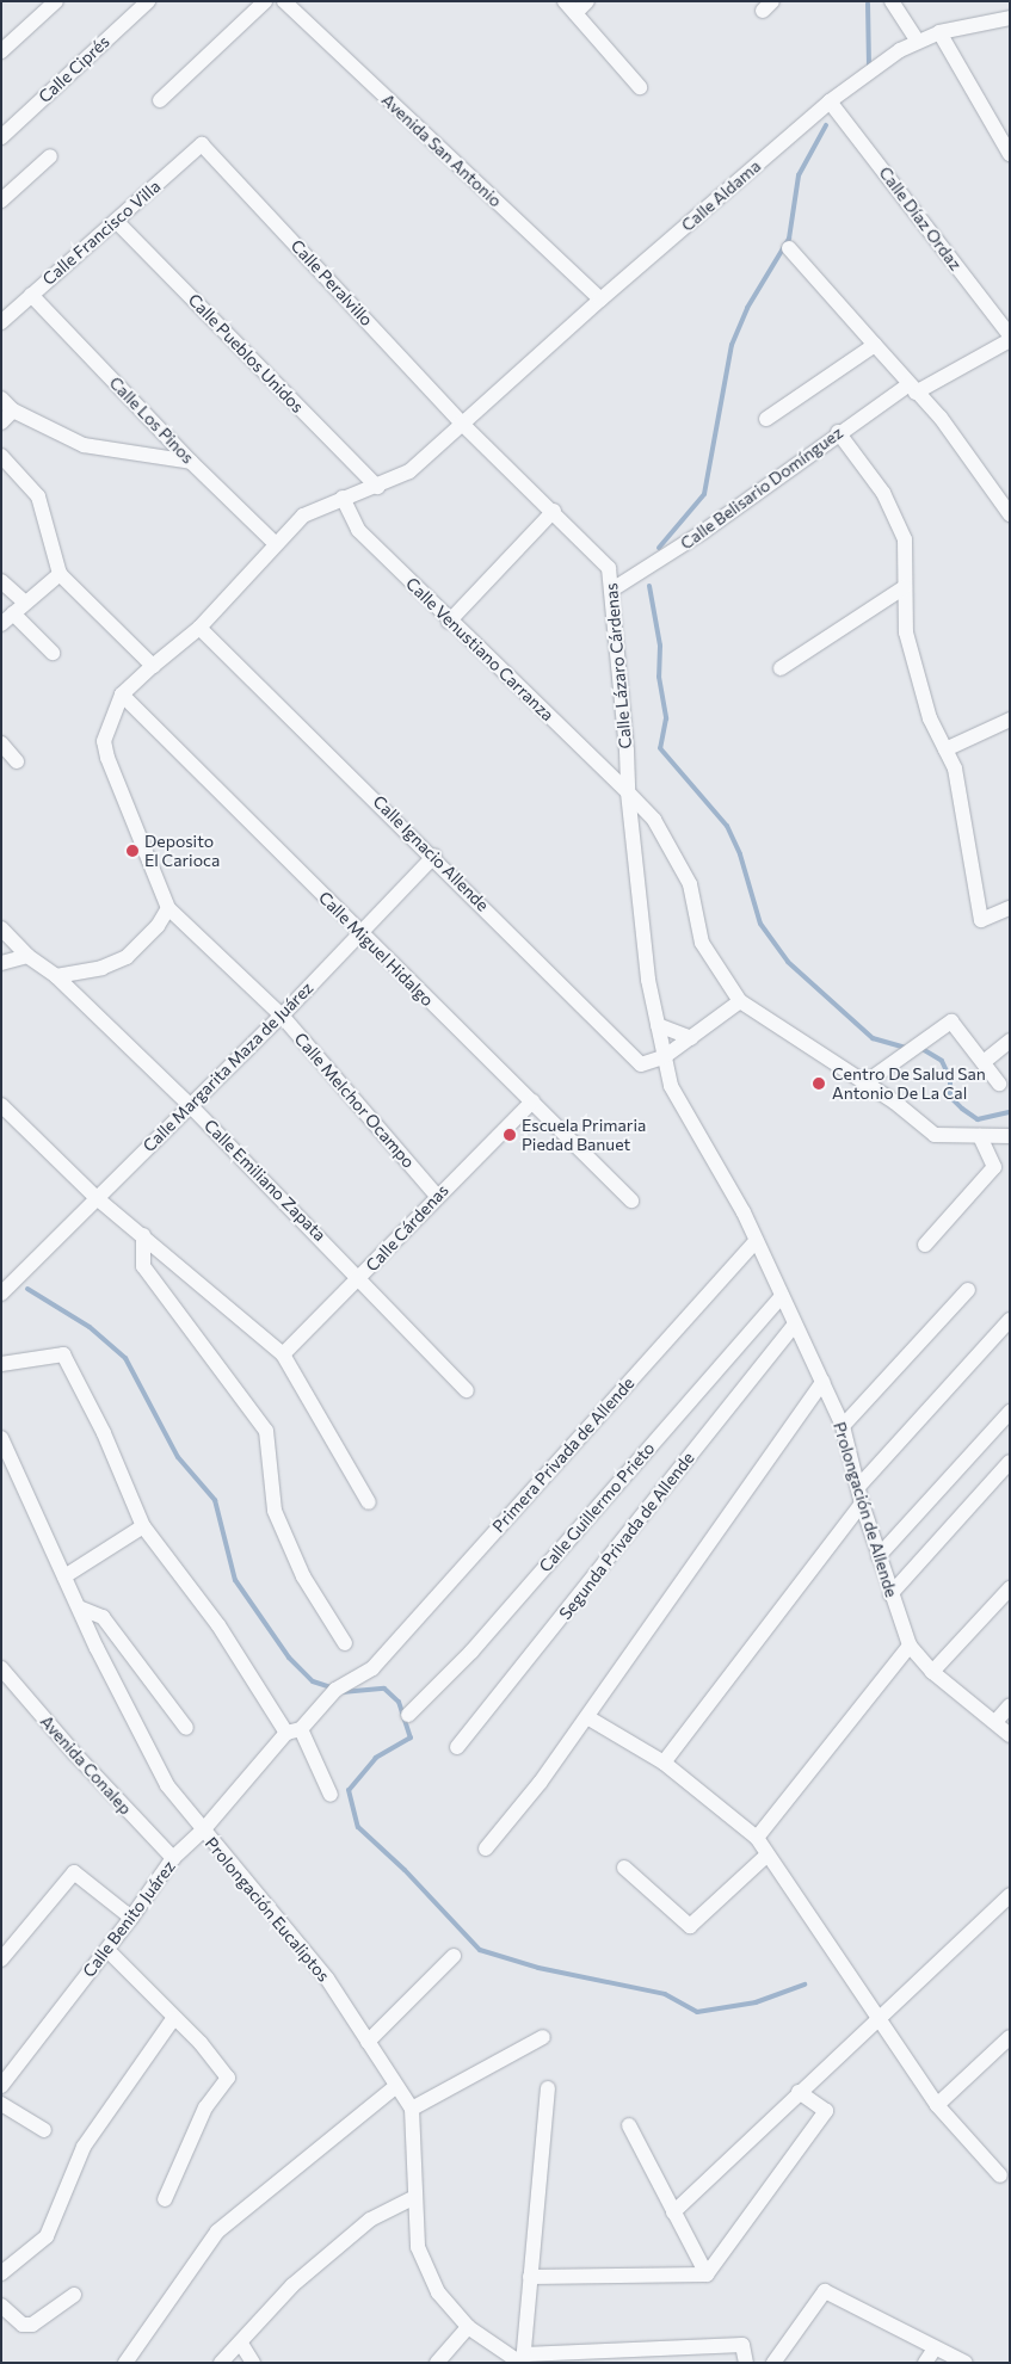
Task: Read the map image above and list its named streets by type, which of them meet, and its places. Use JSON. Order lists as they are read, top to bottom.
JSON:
{
  "streets": {
    "street": [
      "Calle Ciprés",
      "Avenida San Antonio",
      "Calle Aldama",
      "Calle Díaz Ordaz",
      "Calle Francisco Villa",
      "Calle Peralvillo",
      "Calle Pueblos Unidos",
      "Calle Los Pinos",
      "Calle Belisario Domínguez",
      "Calle Venustiano Carranza",
      "Calle Lázaro Cárdenas",
      "Calle Ignacio Allende",
      "Calle Miguel Hidalgo",
      "Calle Margarita Maza de Juárez",
      "Calle Melchor Ocampo",
      "Calle Emiliano Zapata",
      "Calle Cárdenas",
      "Primera Privada de Allende",
      "Calle Guillermo Prieto",
      "Prolongación de Allende",
      "Segunda Privada de Allende",
      "Avenida Conalep",
      "Prolongación Eucaliptos",
      "Calle Benito Juárez"
    ]
  },
  "crossings": [
    ["Avenida San Antonio", "Calle Aldama"],
    ["Calle Aldama", "Calle Díaz Ordaz"],
    ["Calle Aldama", "Calle Peralvillo"],
    ["Calle Aldama", "Calle Pueblos Unidos"],
    ["Calle Aldama", "Calle Los Pinos"],
    ["Calle Aldama", "Calle Venustiano Carranza"],
    ["Calle Aldama", "Calle Lázaro Cárdenas"],
    ["Calle Aldama", "Calle Ignacio Allende"],
    ["Calle Aldama", "Calle Miguel Hidalgo"],
    ["Calle Díaz Ordaz", "Calle Belisario Domínguez"],
    ["Calle Francisco Villa", "Calle Peralvillo"],
    ["Calle Francisco Villa", "Calle Pueblos Unidos"],
    ["Calle Francisco Villa", "Calle Los Pinos"],
    ["Calle Peralvillo", "Calle Lázaro Cárdenas"],
    ["Calle Belisario Domínguez", "Calle Lázaro Cárdenas"],
    ["Calle Venustiano Carranza", "Calle Lázaro Cárdenas"],
    ["Calle Ignacio Allende", "Calle Margarita Maza de Juárez"],
    ["Calle Ignacio Allende", "Prolongación de Allende"],
    ["Calle Miguel Hidalgo", "Calle Margarita Maza de Juárez"],
    ["Calle Miguel Hidalgo", "Calle Cárdenas"],
    ["Calle Margarita Maza de Juárez", "Calle Melchor Ocampo"],
    ["Calle Margarita Maza de Juárez", "Calle Emiliano Zapata"],
    ["Calle Melchor Ocampo", "Calle Cárdenas"],
    ["Calle Emiliano Zapata", "Calle Cárdenas"],
    ["Primera Privada de Allende", "Prolongación de Allende"],
    ["Primera Privada de Allende", "Calle Benito Juárez"],
    ["Calle Guillermo Prieto", "Prolongación de Allende"],
    ["Prolongación de Allende", "Segunda Privada de Allende"],
    ["Avenida Conalep", "Calle Benito Juárez"],
    ["Prolongación Eucaliptos", "Calle Benito Juárez"]
  ],
  "places": ["Deposito El Carioca", "Centro De Salud San Antonio De La Cal", "Escuela Primaria Piedad Banuet"]
}
